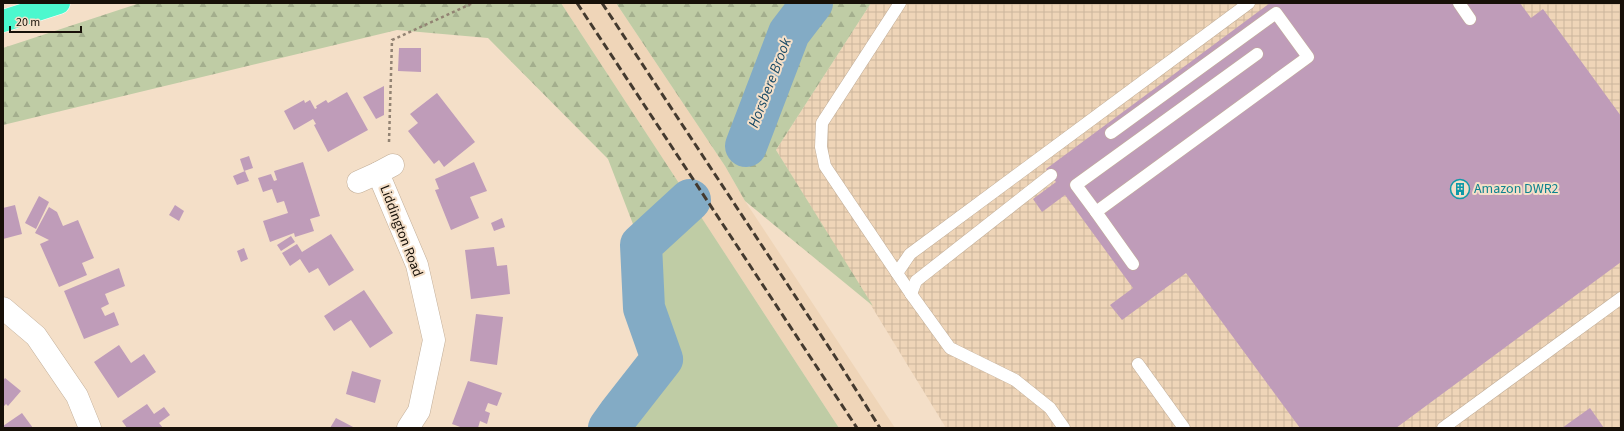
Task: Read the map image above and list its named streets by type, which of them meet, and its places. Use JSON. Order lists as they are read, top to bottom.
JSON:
{
  "streets": {
    "street": ["Liddington Road"]
  },
  "water": ["Horsbere Brook"],
  "places": {
    "building": ["Amazon DWR2"]
  },
  "scale_bar": "20 m"
}
